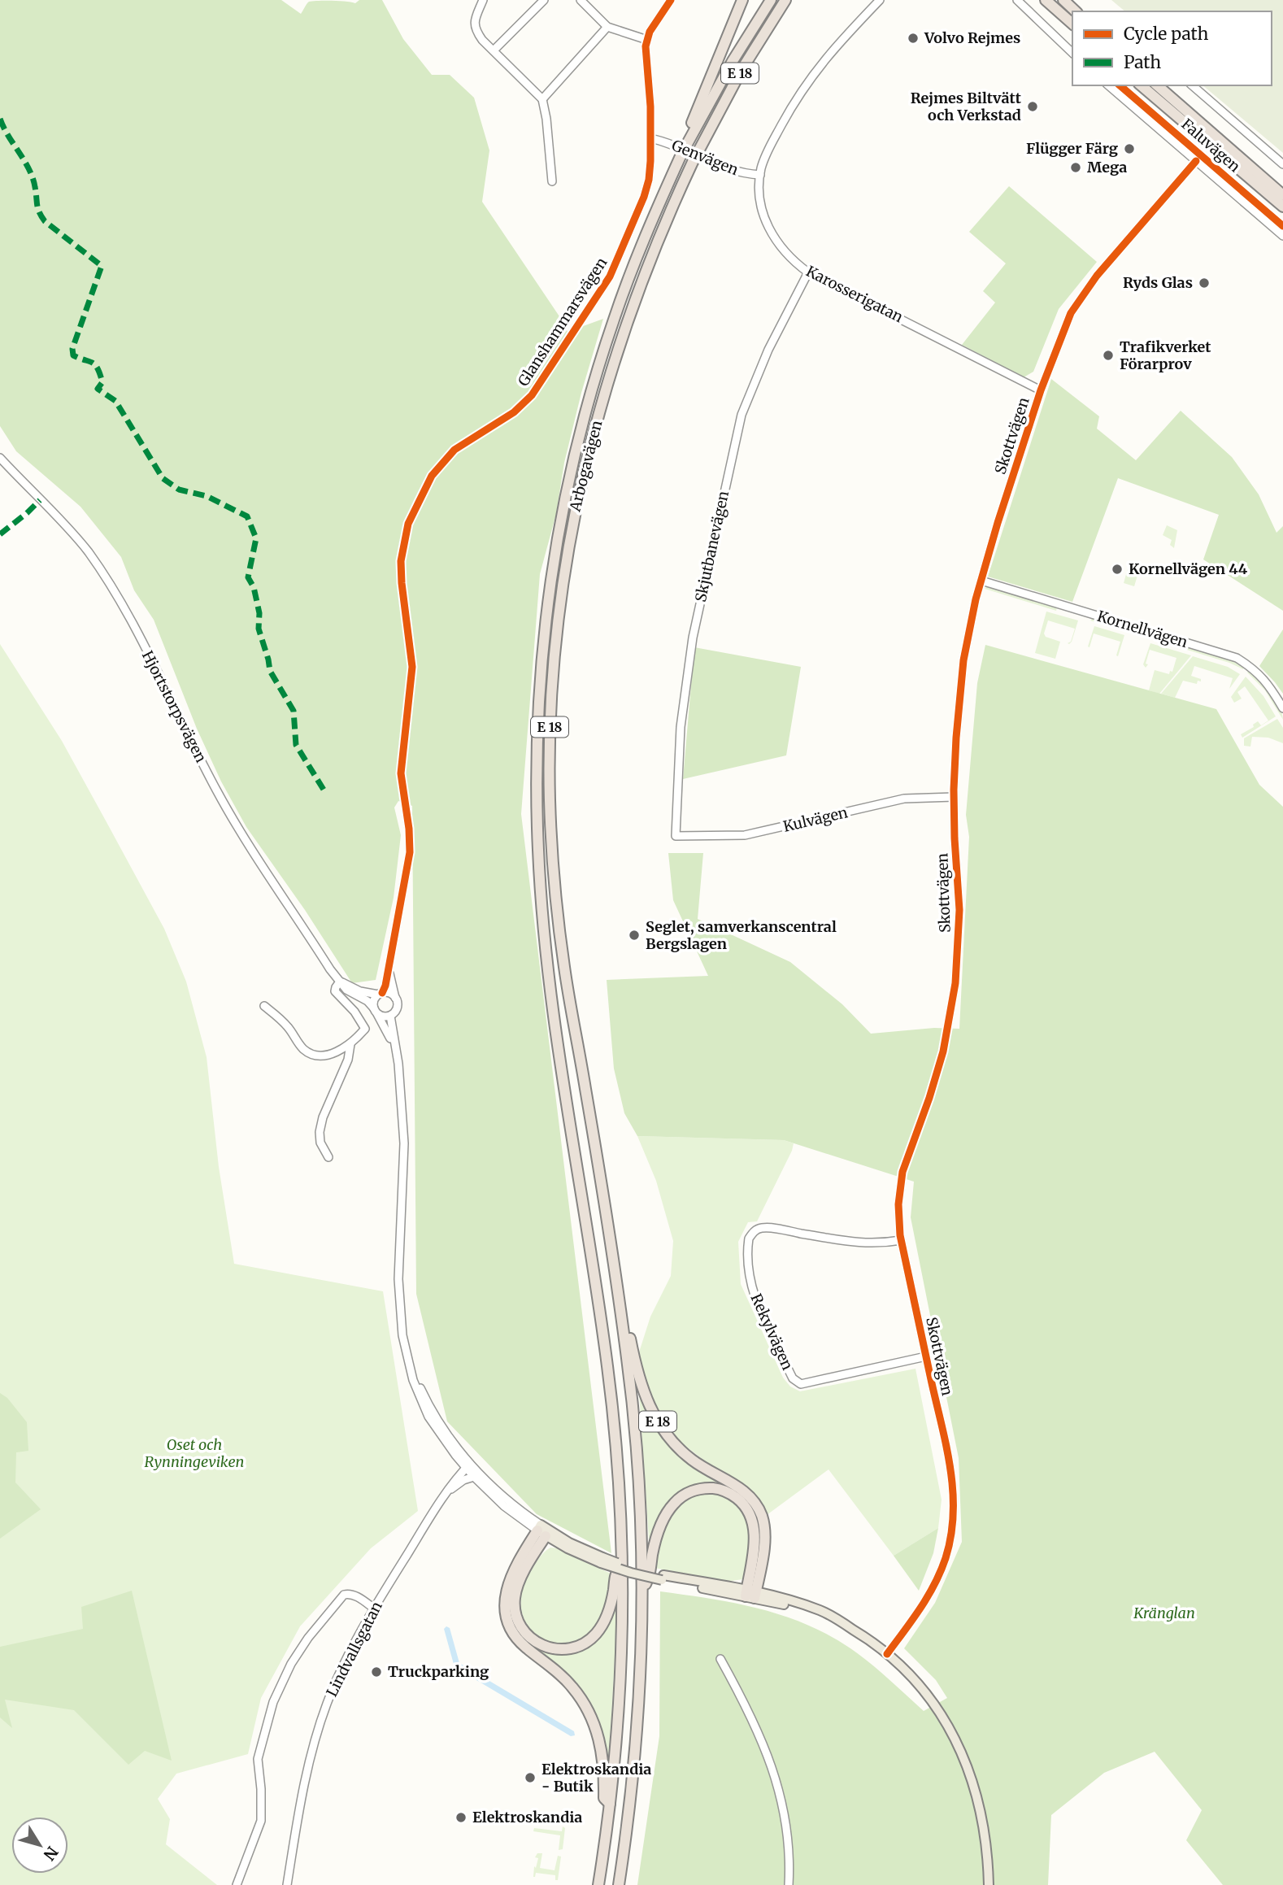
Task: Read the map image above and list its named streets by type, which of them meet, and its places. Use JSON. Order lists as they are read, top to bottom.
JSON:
{
  "streets": {
    "highway": ["E 18", "Faluvägen", "Arbogavägen"],
    "street": [
      "Genvägen",
      "Karosserigatan",
      "Glanshammarsvägen",
      "Skottvägen",
      "Skjutbanevägen",
      "Kornellvägen",
      "Hjortstorpsvägen",
      "Kulvägen",
      "Rekylvägen",
      "Lindvallsgatan"
    ]
  },
  "crossings": [
    ["E 18", "Arbogavägen"],
    ["Genvägen", "Karosserigatan"],
    ["Genvägen", "Glanshammarsvägen"],
    ["Karosserigatan", "Skottvägen"],
    ["Karosserigatan", "Skjutbanevägen"],
    ["Skottvägen", "Kornellvägen"],
    ["Skottvägen", "Kulvägen"],
    ["Skottvägen", "Rekylvägen"],
    ["Skjutbanevägen", "Kulvägen"]
  ],
  "parks": ["Oset och Rynningeviken", "Kränglan"],
  "places": [
    "Volvo Rejmes",
    "Rejmes Biltvätt och Verkstad",
    "Flügger Färg",
    "Mega",
    "Ryds Glas",
    "Trafikverket Förarprov",
    "Kornellvägen 44",
    "Seglet, samverkanscentral Bergslagen",
    "Truckparking",
    "Elektroskandia - Butik",
    "Elektroskandia"
  ],
  "legend": ["Cycle path", "Path"],
  "north": "bottom right"
}
